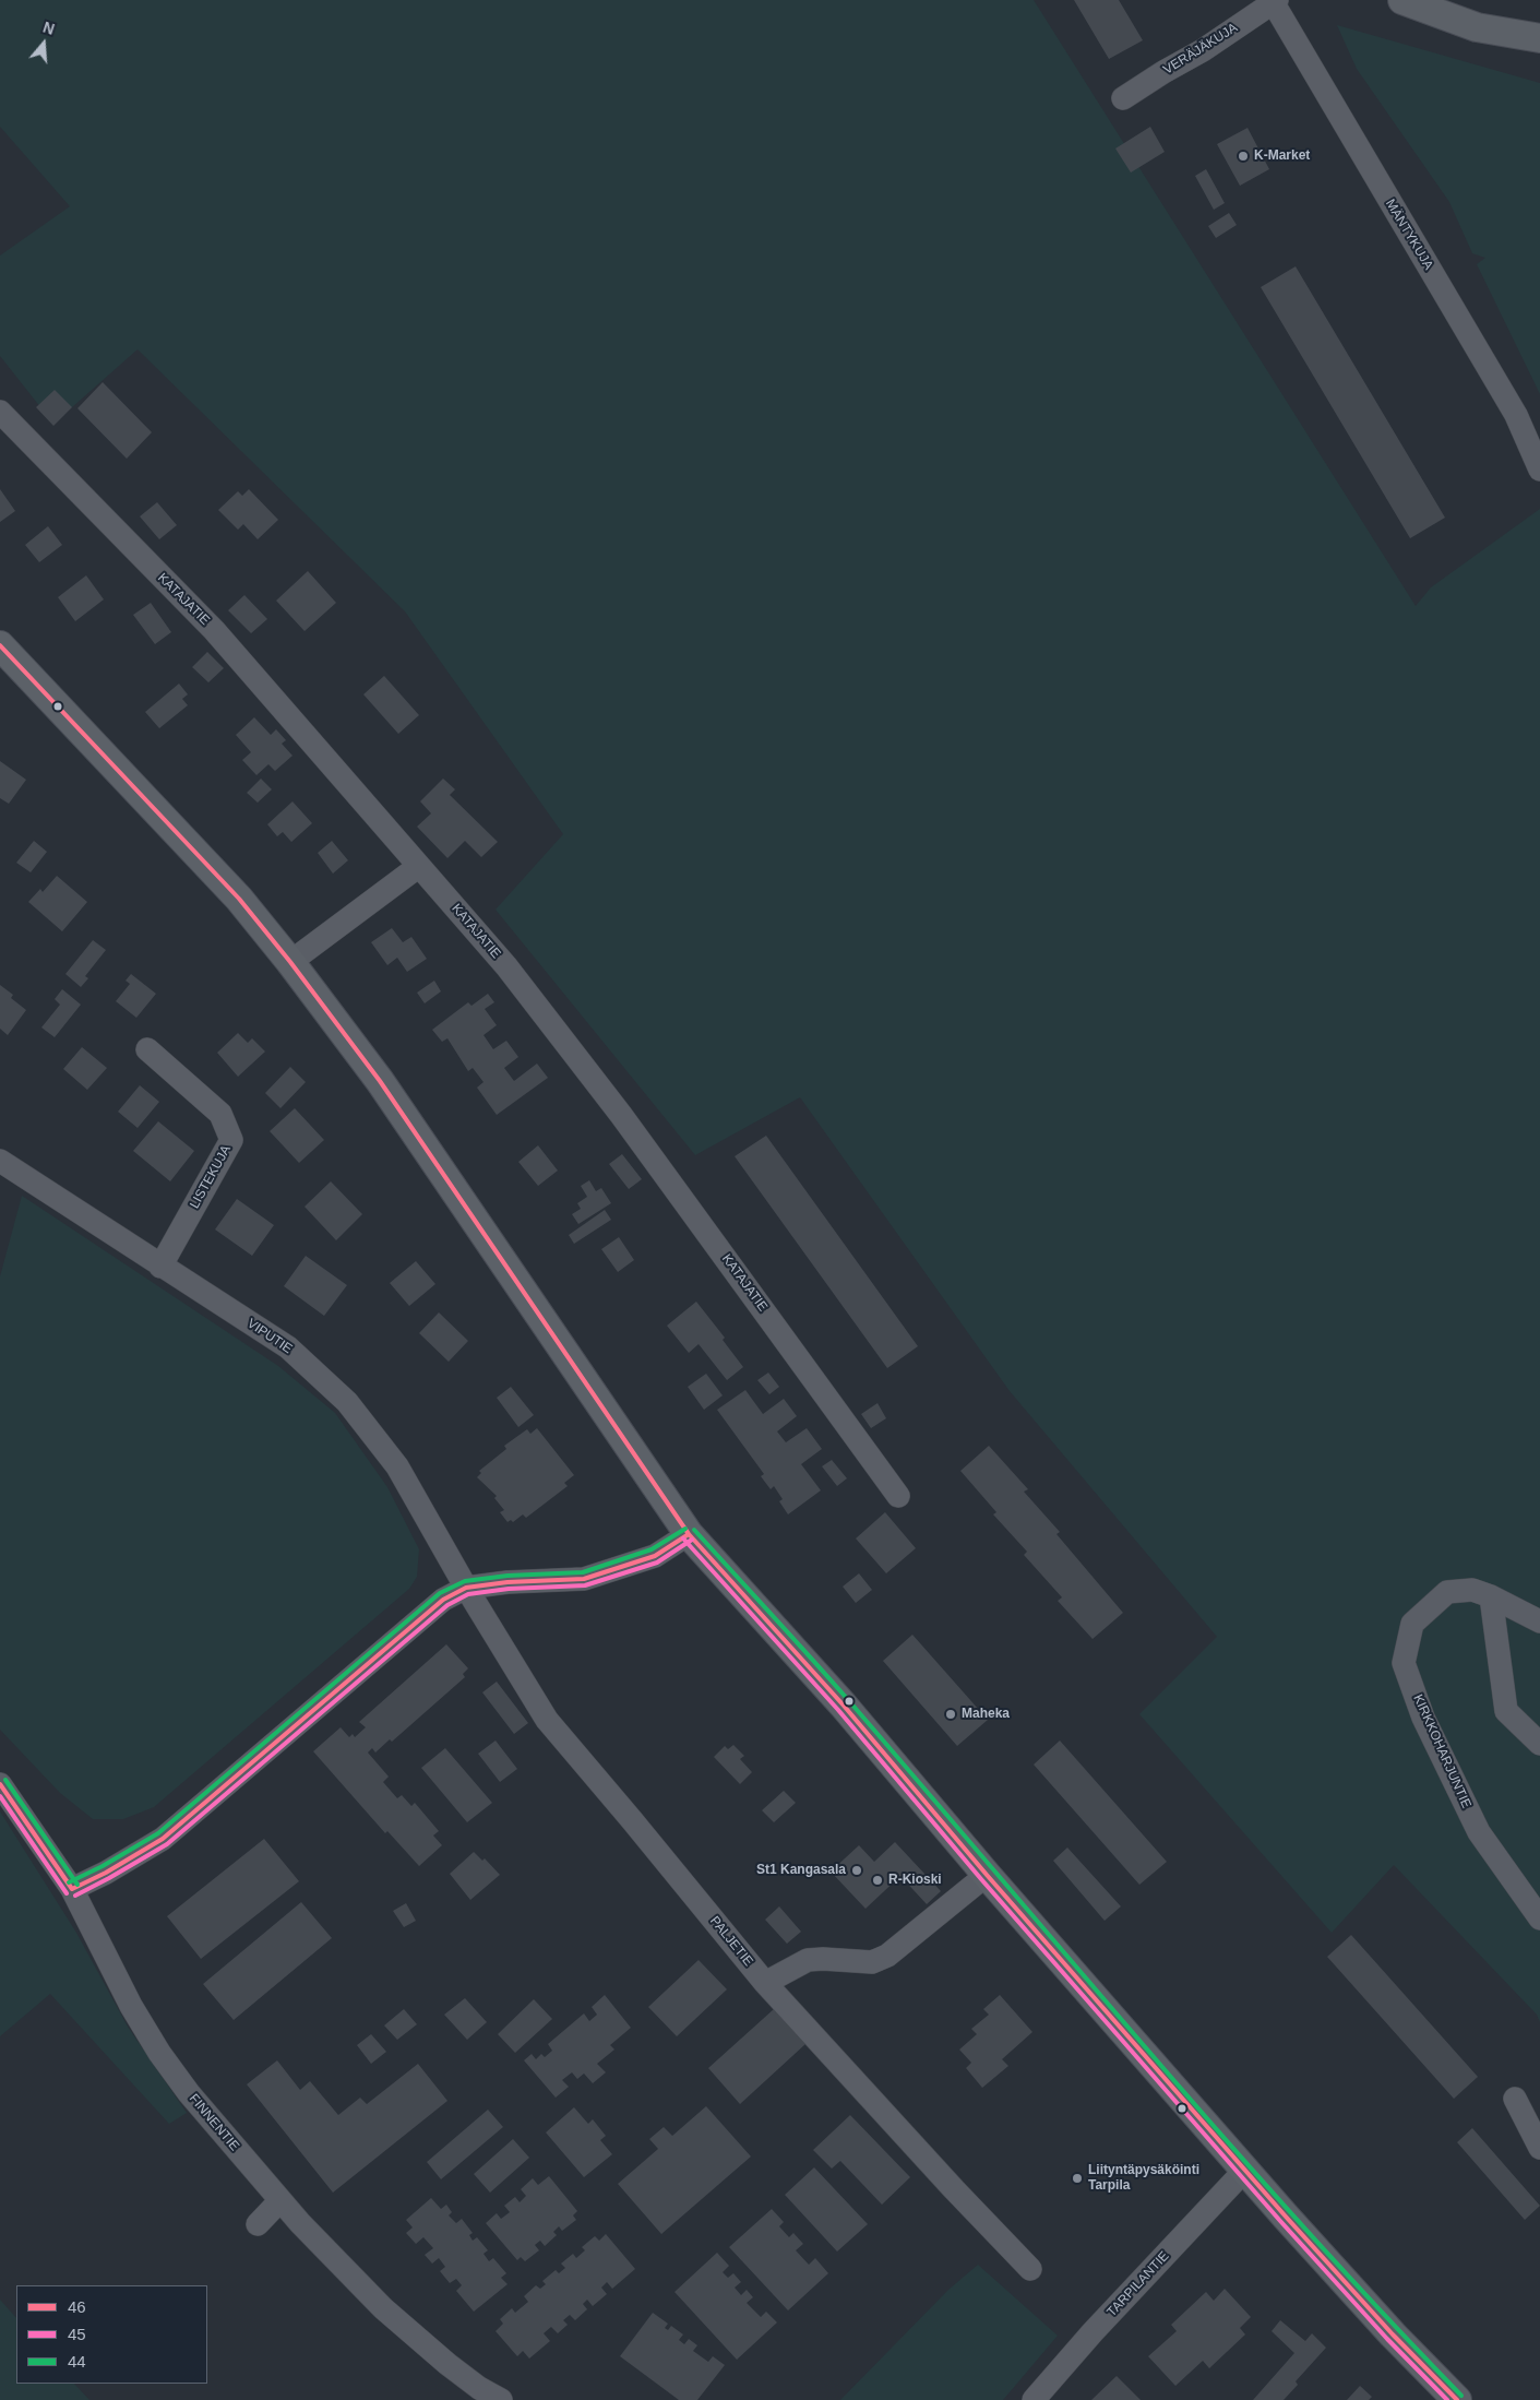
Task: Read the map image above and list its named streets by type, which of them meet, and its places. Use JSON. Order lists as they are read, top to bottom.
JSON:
{
  "streets": {
    "street": [
      "VERÄJÄKUJA",
      "MÄNTYKUJA",
      "KATAJATIE",
      "LISTEKUJA",
      "VIPUTIE",
      "KIRKKOHARJUNTIE",
      "PALJETIE",
      "FINNENTIE",
      "TARPILANTIE"
    ]
  },
  "crossings": [
    ["VERÄJÄKUJA", "MÄNTYKUJA"],
    ["LISTEKUJA", "VIPUTIE"],
    ["VIPUTIE", "PALJETIE"]
  ],
  "places": [
    "K-Market",
    "Maheka",
    "St1 Kangasala",
    "R-Kioski",
    "Liityntäpysäköinti Tarpila"
  ],
  "lines": ["transit line 46", "transit line 44", "transit line 45"],
  "legend": ["46", "45", "44"],
  "north": "top"
}
